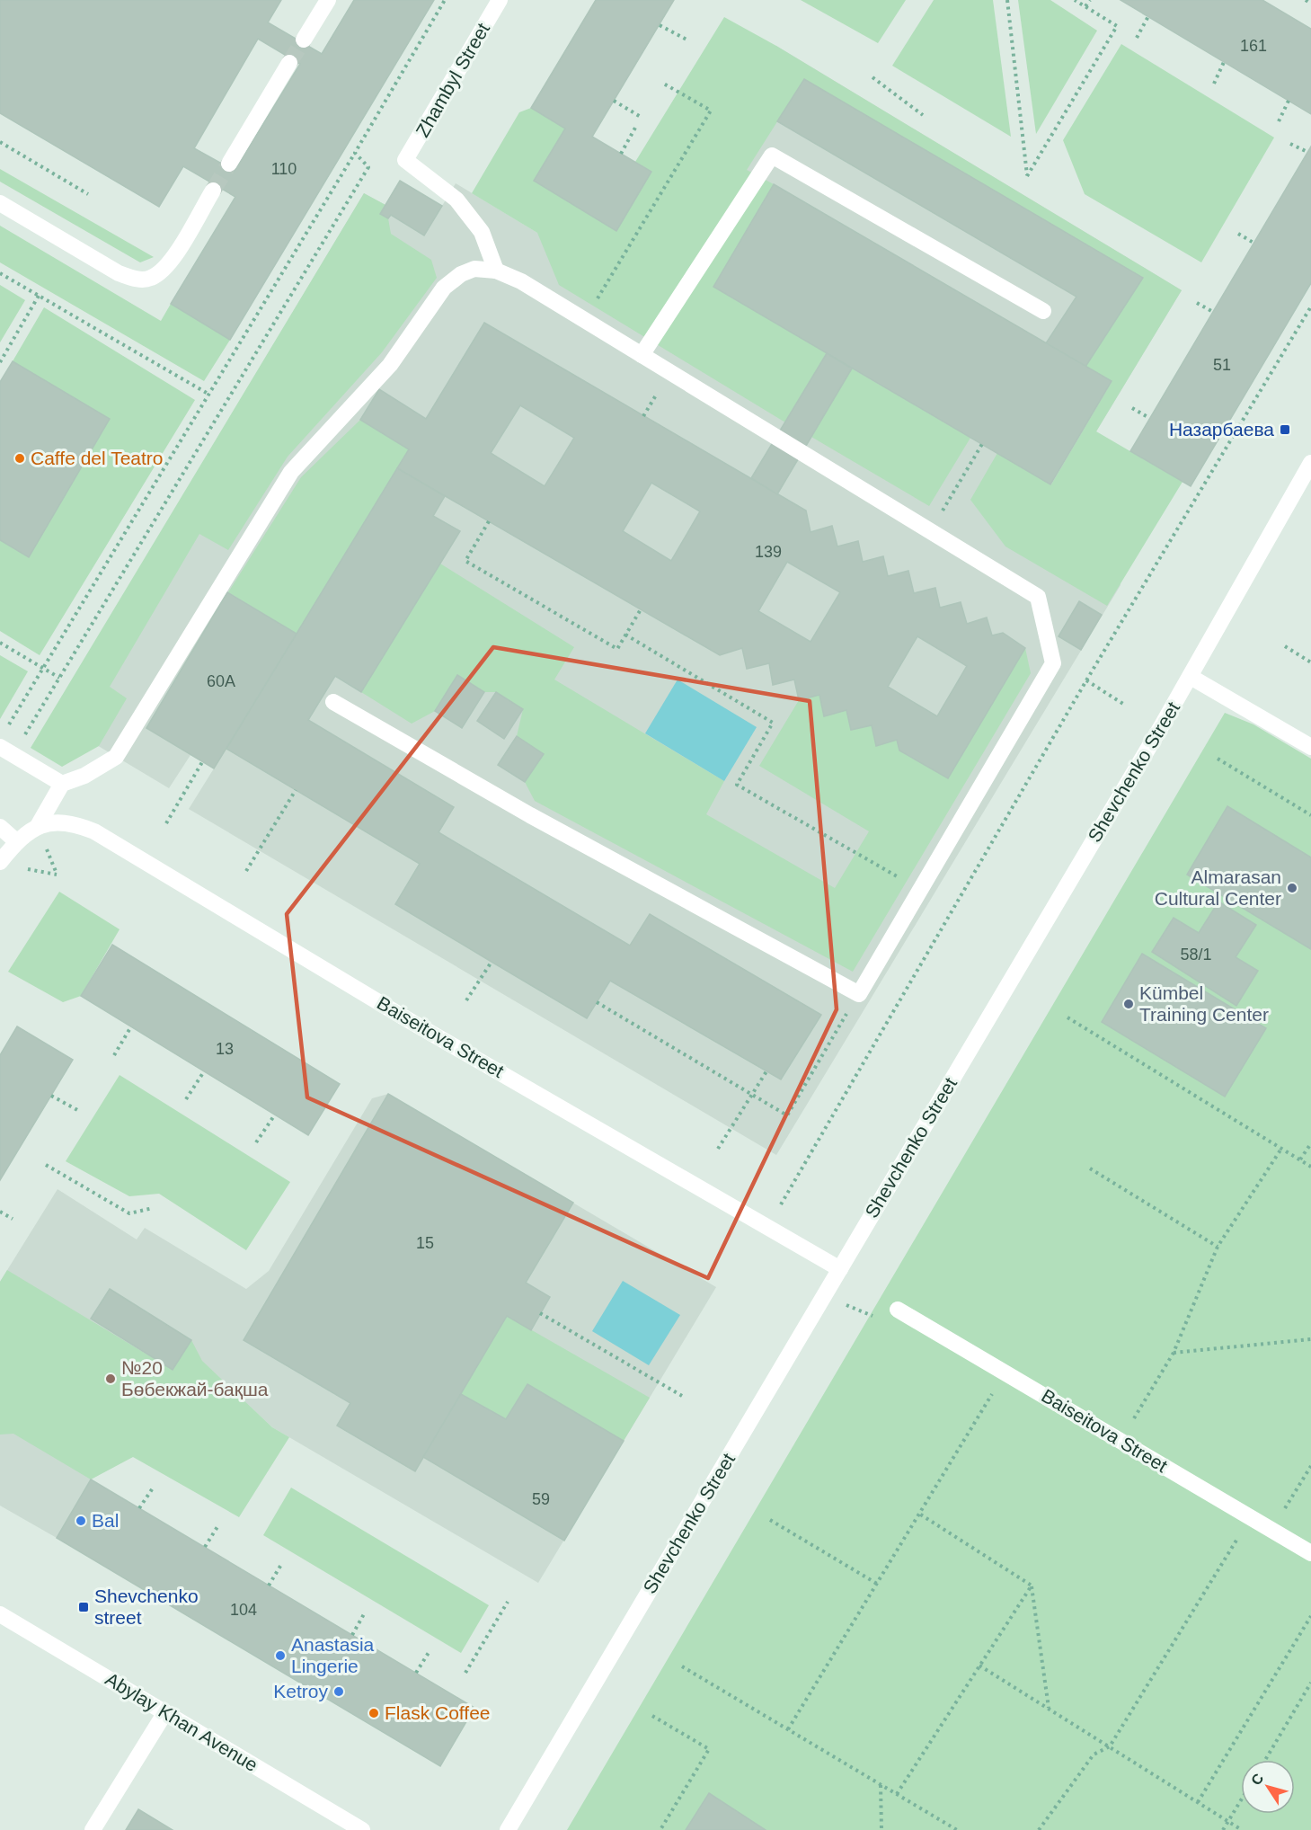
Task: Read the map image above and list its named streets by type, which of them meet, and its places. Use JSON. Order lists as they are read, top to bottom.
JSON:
{
  "streets": {
    "street": [
      "Zhambyl Street",
      "Shevchenko Street",
      "Baiseitova Street",
      "Abylay Khan Avenue"
    ]
  },
  "crossings": [
    ["Shevchenko Street", "Baiseitova Street"]
  ],
  "places": {
    "transit": ["Назарбаева", "Shevchenko street"],
    "other": [
      "Caffe del Teatro",
      "Almarasan Cultural Center",
      "Kümbel Training Center",
      "№20 Бөбекжай-бақша",
      "Bal",
      "Anastasia Lingerie",
      "Ketroy",
      "Flask Coffee"
    ]
  },
  "house_numbers": [
    "161",
    "110",
    "51",
    "139",
    "60А",
    "58/1",
    "13",
    "15",
    "59",
    "104"
  ],
  "north": "top left"
}
